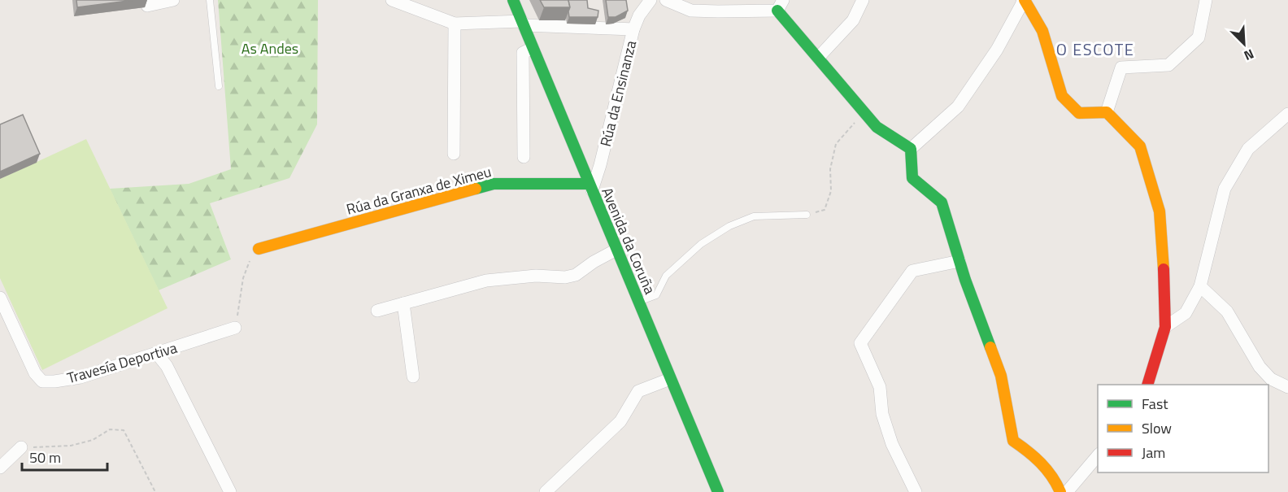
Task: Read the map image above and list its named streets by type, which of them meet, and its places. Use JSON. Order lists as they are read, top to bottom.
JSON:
{
  "streets": {
    "street": [
      "Rúa da Ensinanza",
      "Rúa da Granxa de Ximeu",
      "Avenida da Coruña",
      "Travesía Deportiva"
    ]
  },
  "crossings": [
    ["Rúa da Ensinanza", "Rúa da Granxa de Ximeu"],
    ["Rúa da Ensinanza", "Avenida da Coruña"],
    ["Rúa da Granxa de Ximeu", "Avenida da Coruña"]
  ],
  "districts": ["O ESCOTE"],
  "parks": ["As Andes"],
  "legend": ["Fast", "Slow", "Jam"],
  "scale_bar": "50 m",
  "north": "bottom right"
}
